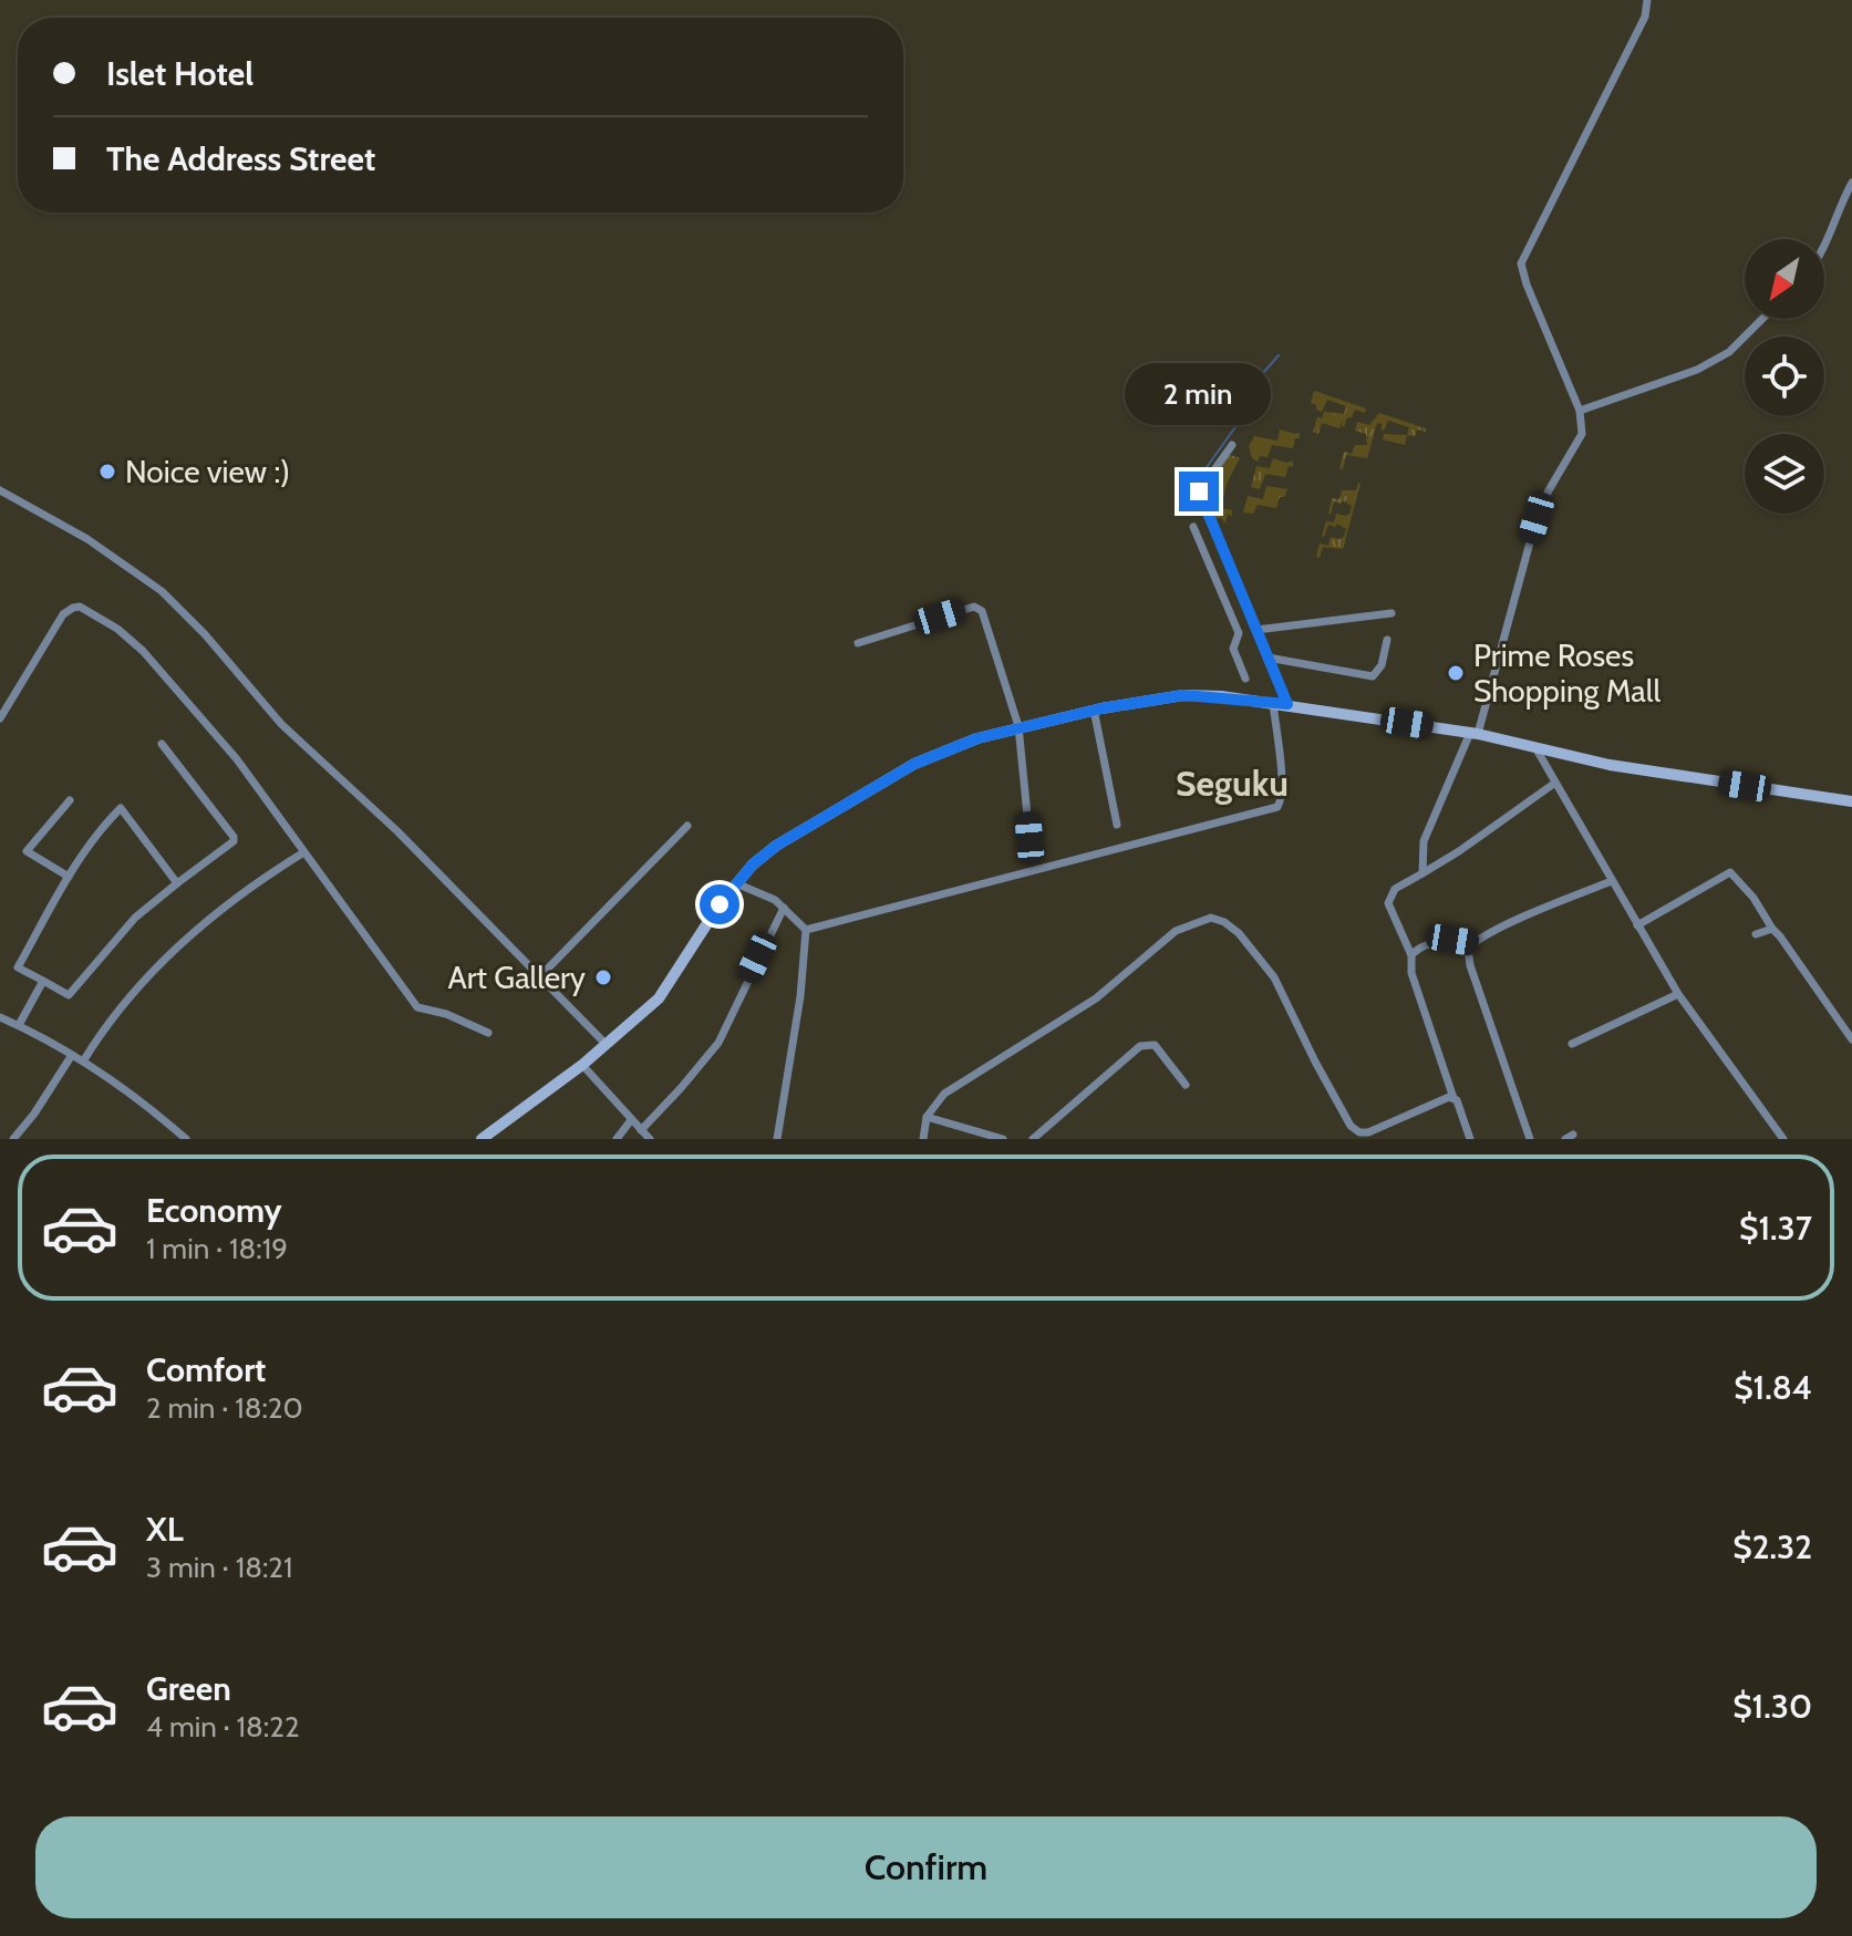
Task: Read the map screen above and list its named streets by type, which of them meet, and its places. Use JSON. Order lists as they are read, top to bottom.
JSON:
{
  "districts": ["Seguku"],
  "places": ["Noice view :)", "Prime Roses Shopping Mall", "Art Gallery"],
  "north": "bottom left",
  "page": {
    "banner": ["Islet Hotel", "The Address Street"],
    "bubble": "2 min",
    "list": [
      {
        "name": "Economy",
        "note": "1 min · 18:19",
        "value": "$1.37"
      },
      {
        "name": "Comfort",
        "note": "2 min · 18:20",
        "value": "$1.84"
      },
      {
        "name": "XL",
        "note": "3 min · 18:21",
        "value": "$2.32"
      },
      {
        "name": "Green",
        "note": "4 min · 18:22",
        "value": "$1.30"
      }
    ],
    "buttons": "Confirm"
  }
}
